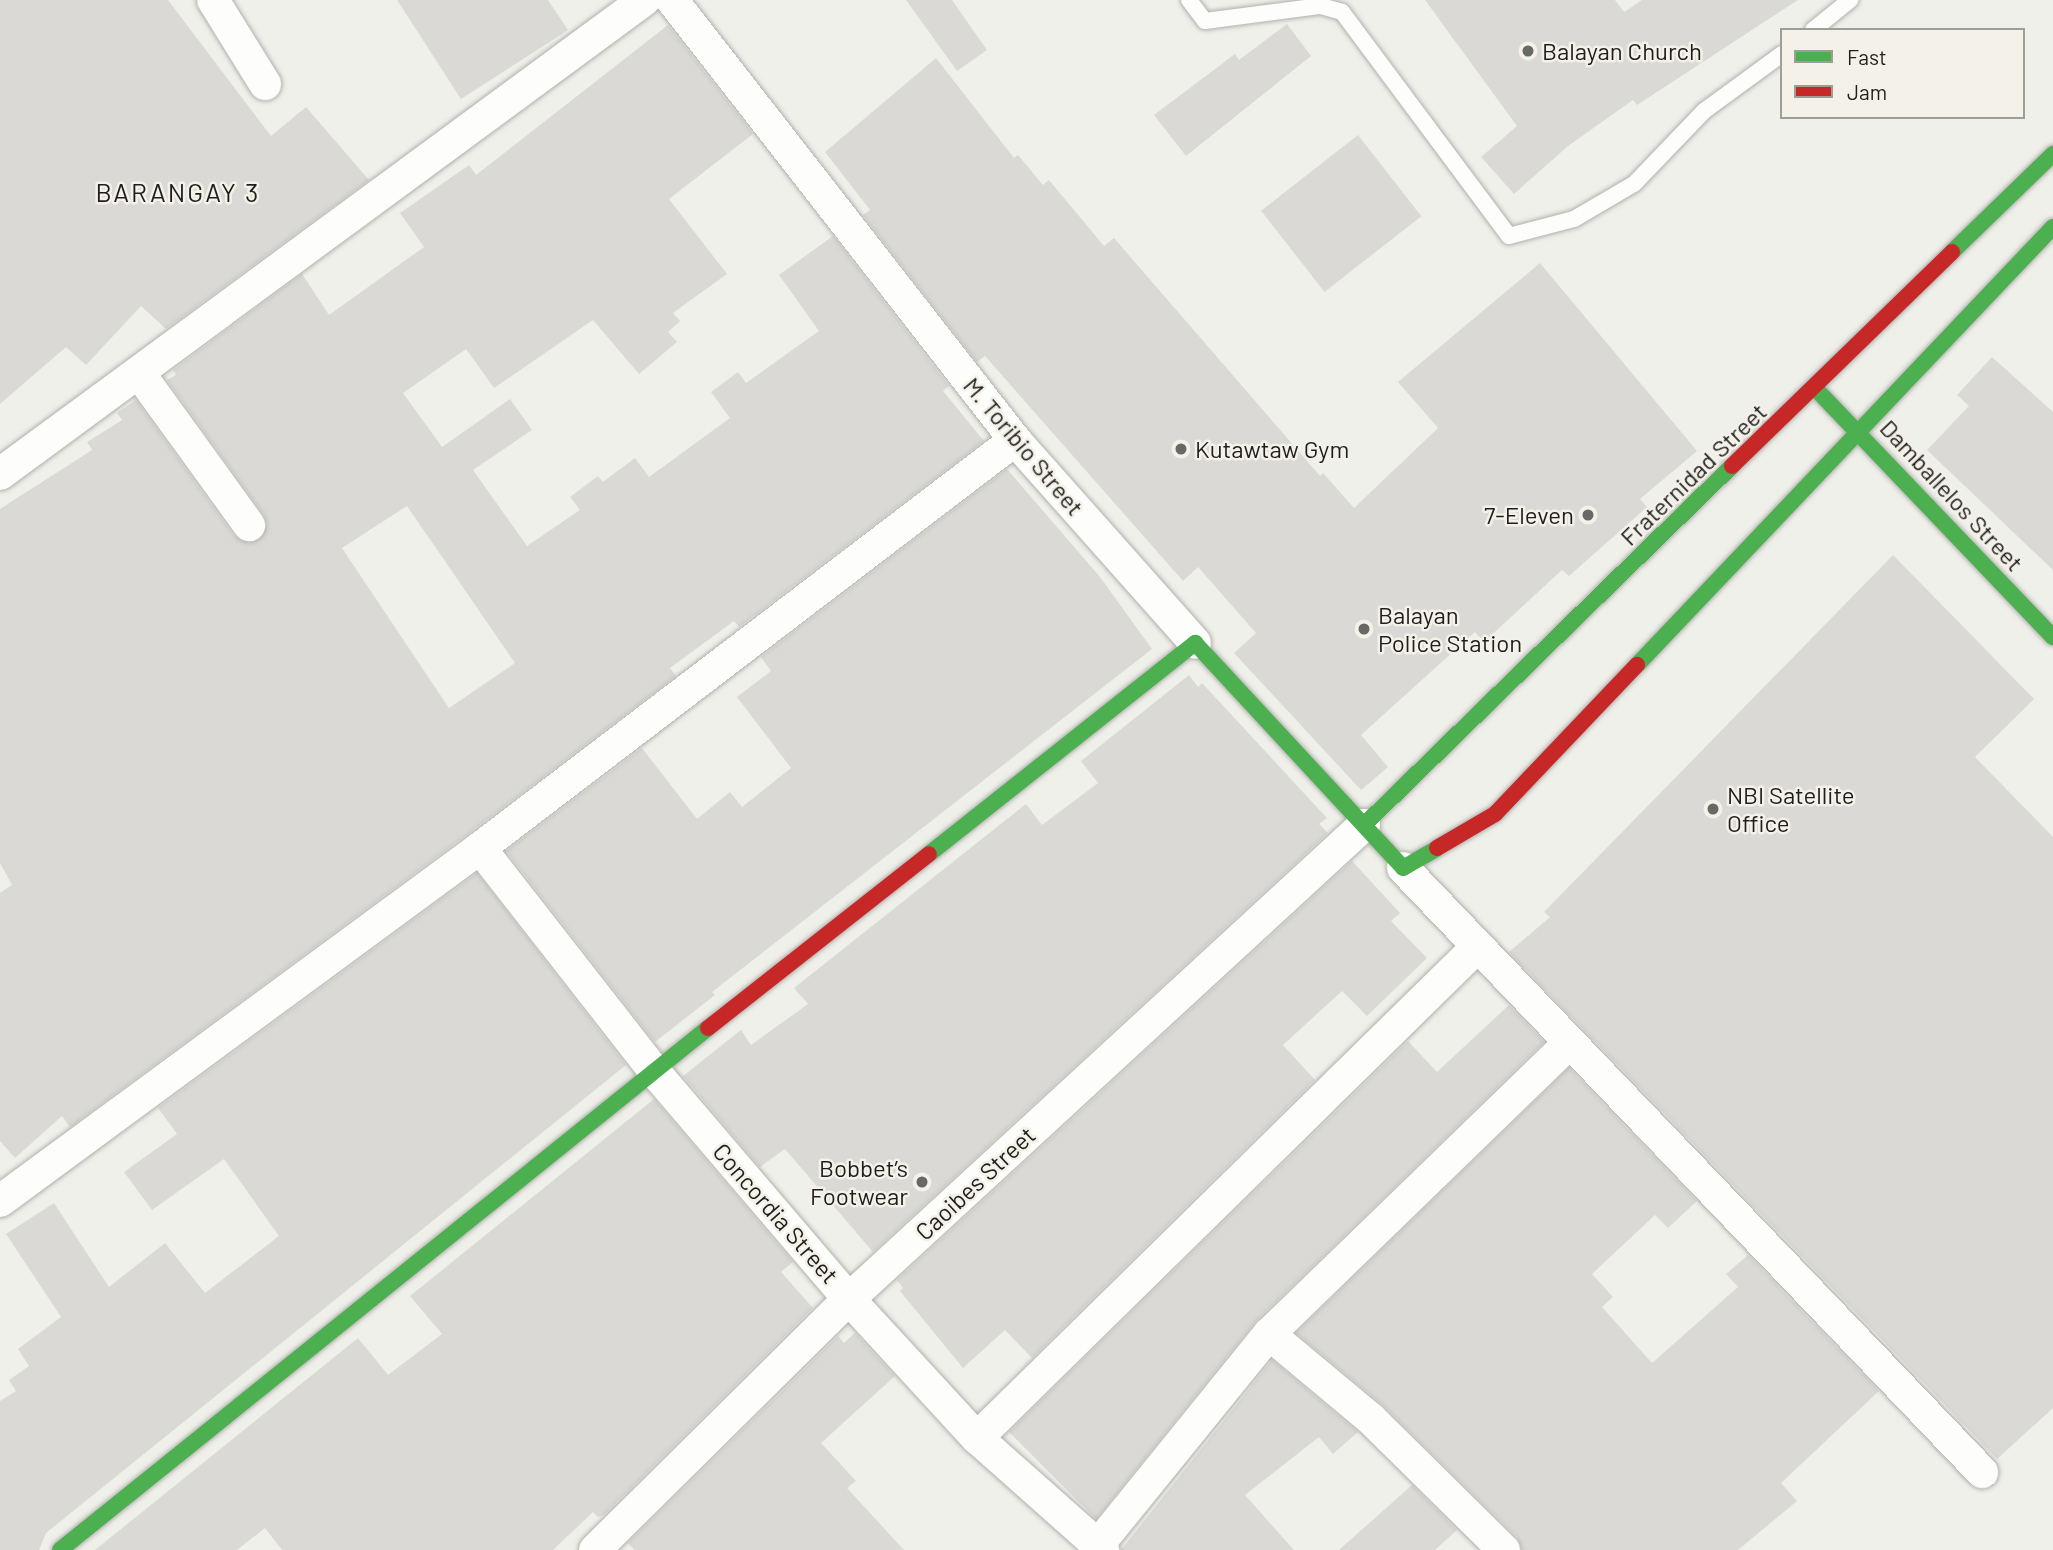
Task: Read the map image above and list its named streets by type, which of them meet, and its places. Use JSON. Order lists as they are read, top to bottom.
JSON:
{
  "streets": {
    "street": [
      "M. Toribio Street",
      "Fraternidad Street",
      "Damballelos Street",
      "Caoibes Street",
      "Concordia Street"
    ]
  },
  "crossings": [
    ["M. Toribio Street", "Fraternidad Street"],
    ["M. Toribio Street", "Caoibes Street"],
    ["Fraternidad Street", "Damballelos Street"],
    ["Fraternidad Street", "Caoibes Street"],
    ["Caoibes Street", "Concordia Street"]
  ],
  "districts": ["BARANGAY 3"],
  "places": [
    "Balayan Church",
    "Kutawtaw Gym",
    "7-Eleven",
    "Balayan Police Station",
    "NBI Satellite Office",
    "Bobbet’s Footwear"
  ],
  "legend": ["Fast", "Jam"]
}
